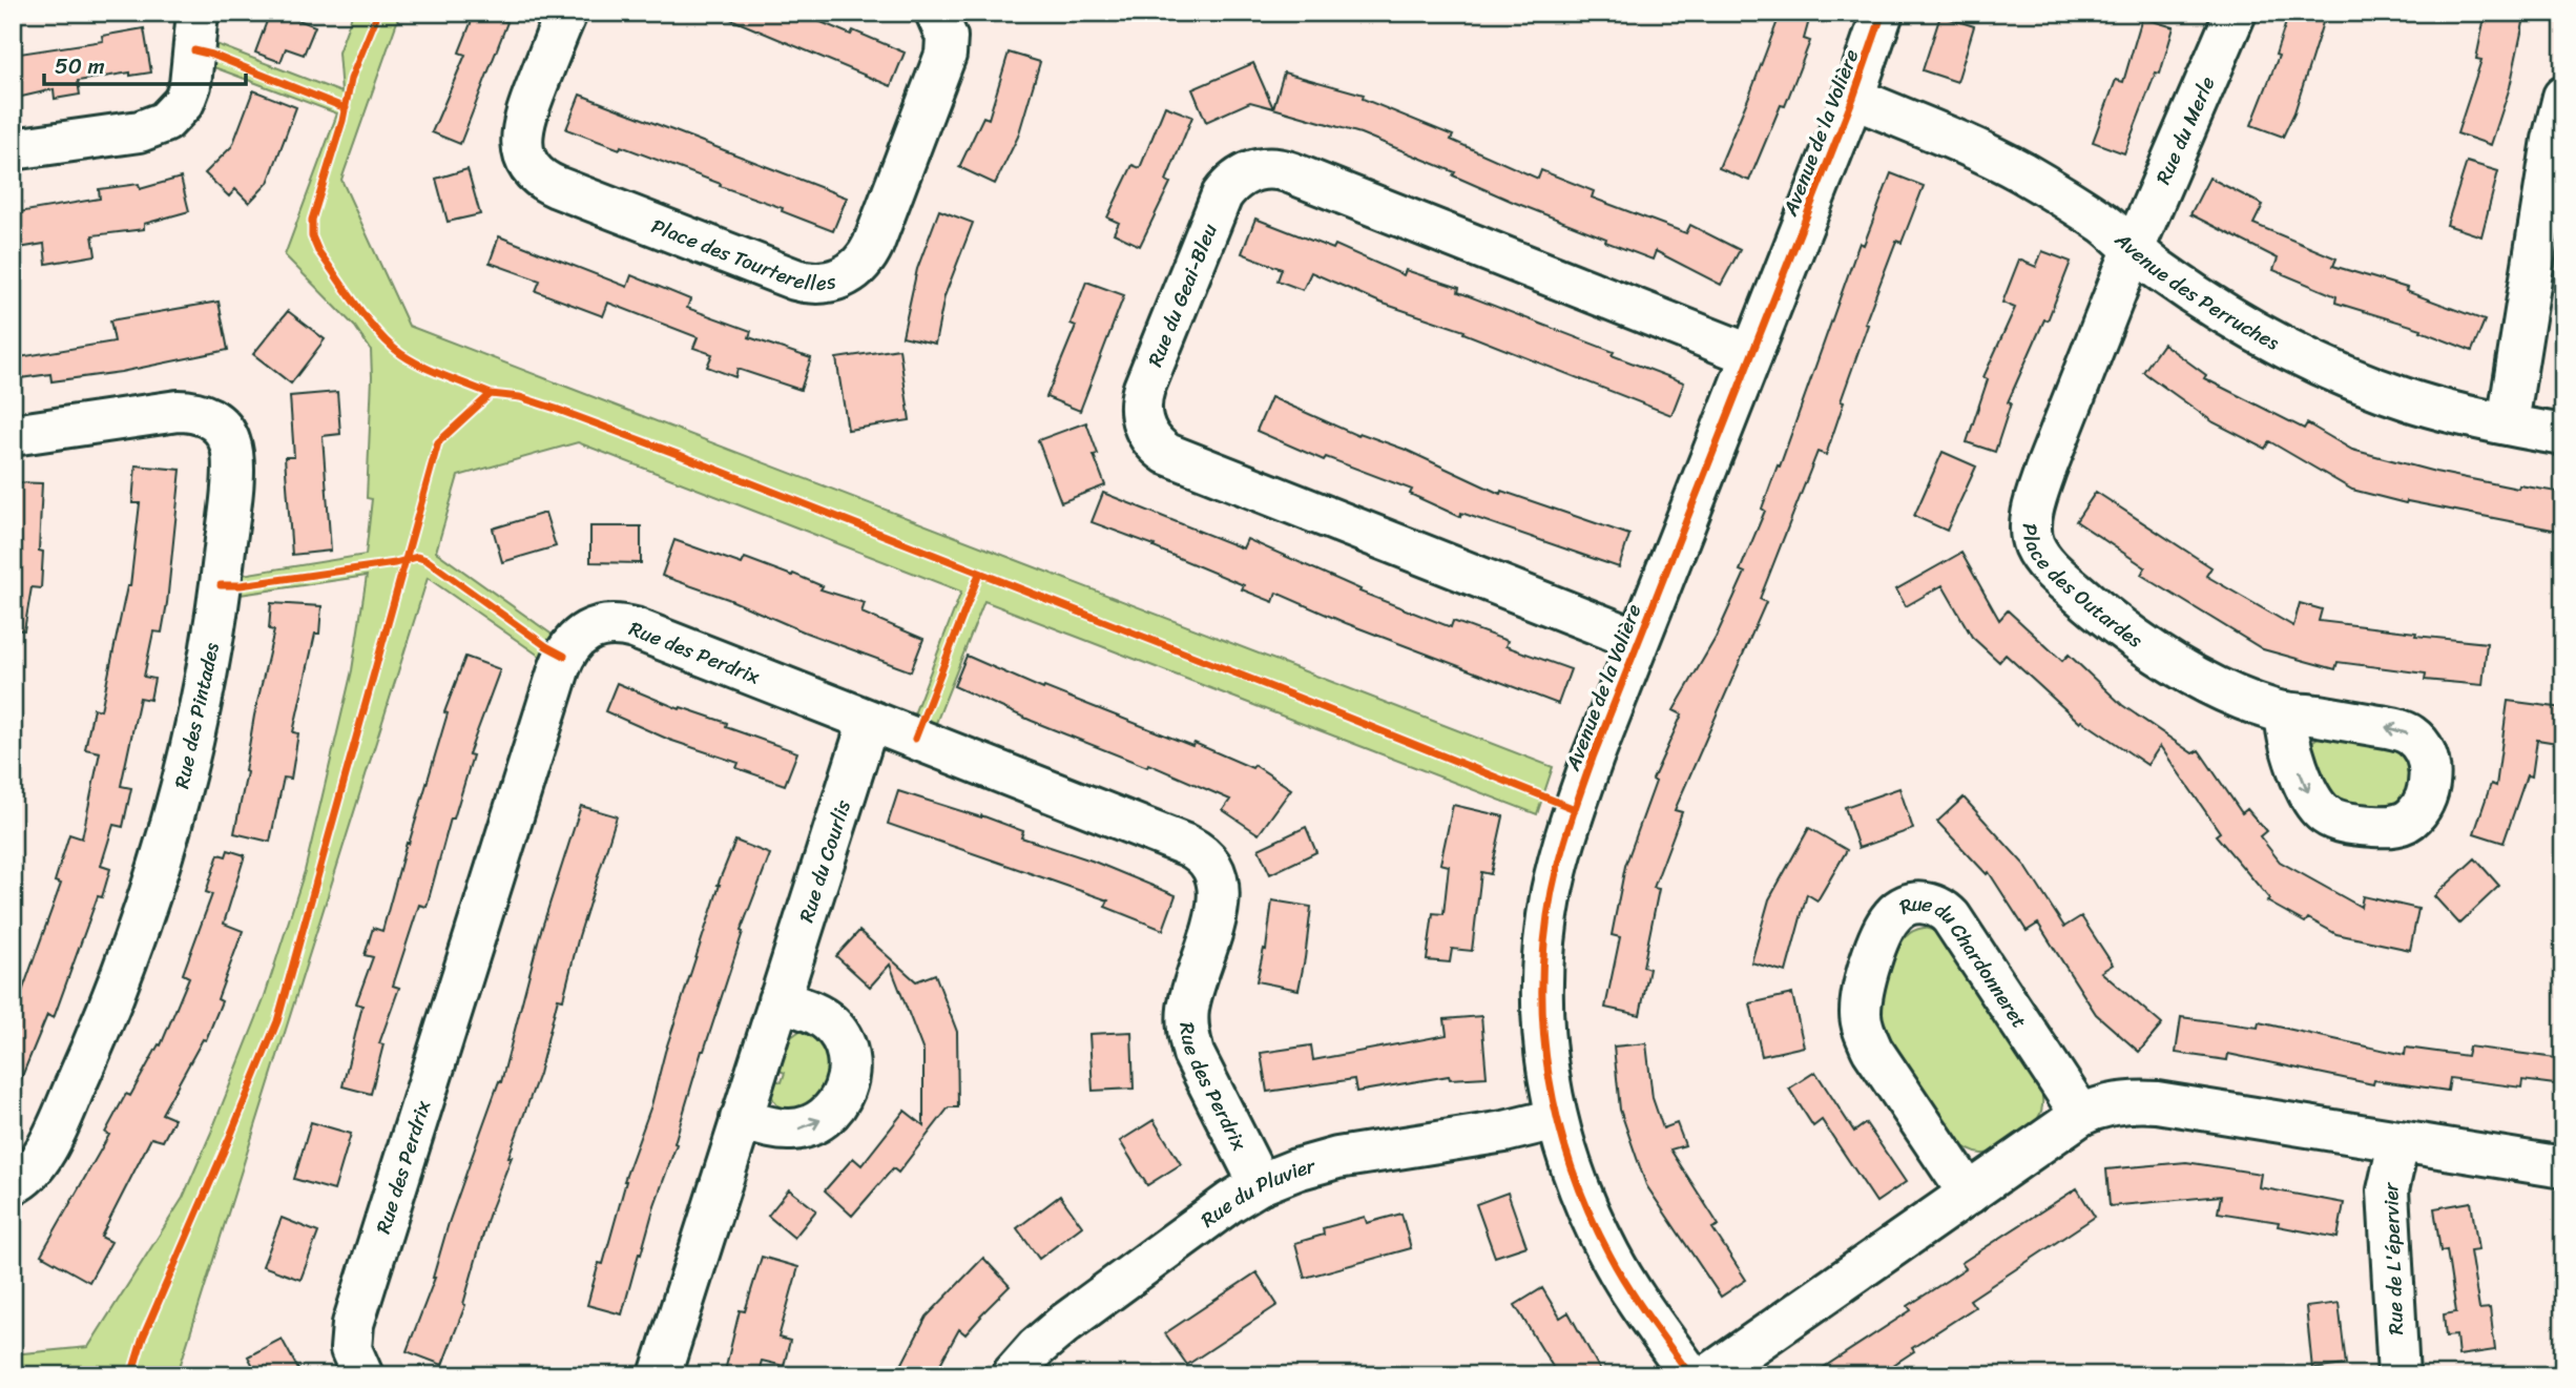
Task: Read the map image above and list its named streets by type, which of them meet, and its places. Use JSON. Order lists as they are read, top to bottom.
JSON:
{
  "streets": {
    "street": [
      "Rue du Merle",
      "Avenue de la Volière",
      "Place des Tourterelles",
      "Avenue des Perruches",
      "Rue du Geai-Bleu",
      "Place des Outardes",
      "Rue des Perdrix",
      "Rue des Pintades",
      "Rue du Courlis",
      "Rue du Chardonneret",
      "Rue du Pluvier",
      "Rue de L'épervier"
    ]
  },
  "crossings": [
    ["Rue du Merle", "Avenue des Perruches"],
    ["Rue du Merle", "Place des Outardes"],
    ["Avenue de la Volière", "Avenue des Perruches"],
    ["Avenue de la Volière", "Rue du Geai-Bleu"],
    ["Avenue de la Volière", "Rue du Pluvier"],
    ["Avenue des Perruches", "Place des Outardes"],
    ["Rue des Perdrix", "Rue du Courlis"],
    ["Rue des Perdrix", "Rue du Pluvier"]
  ],
  "scale_bar": "50 m"
}
